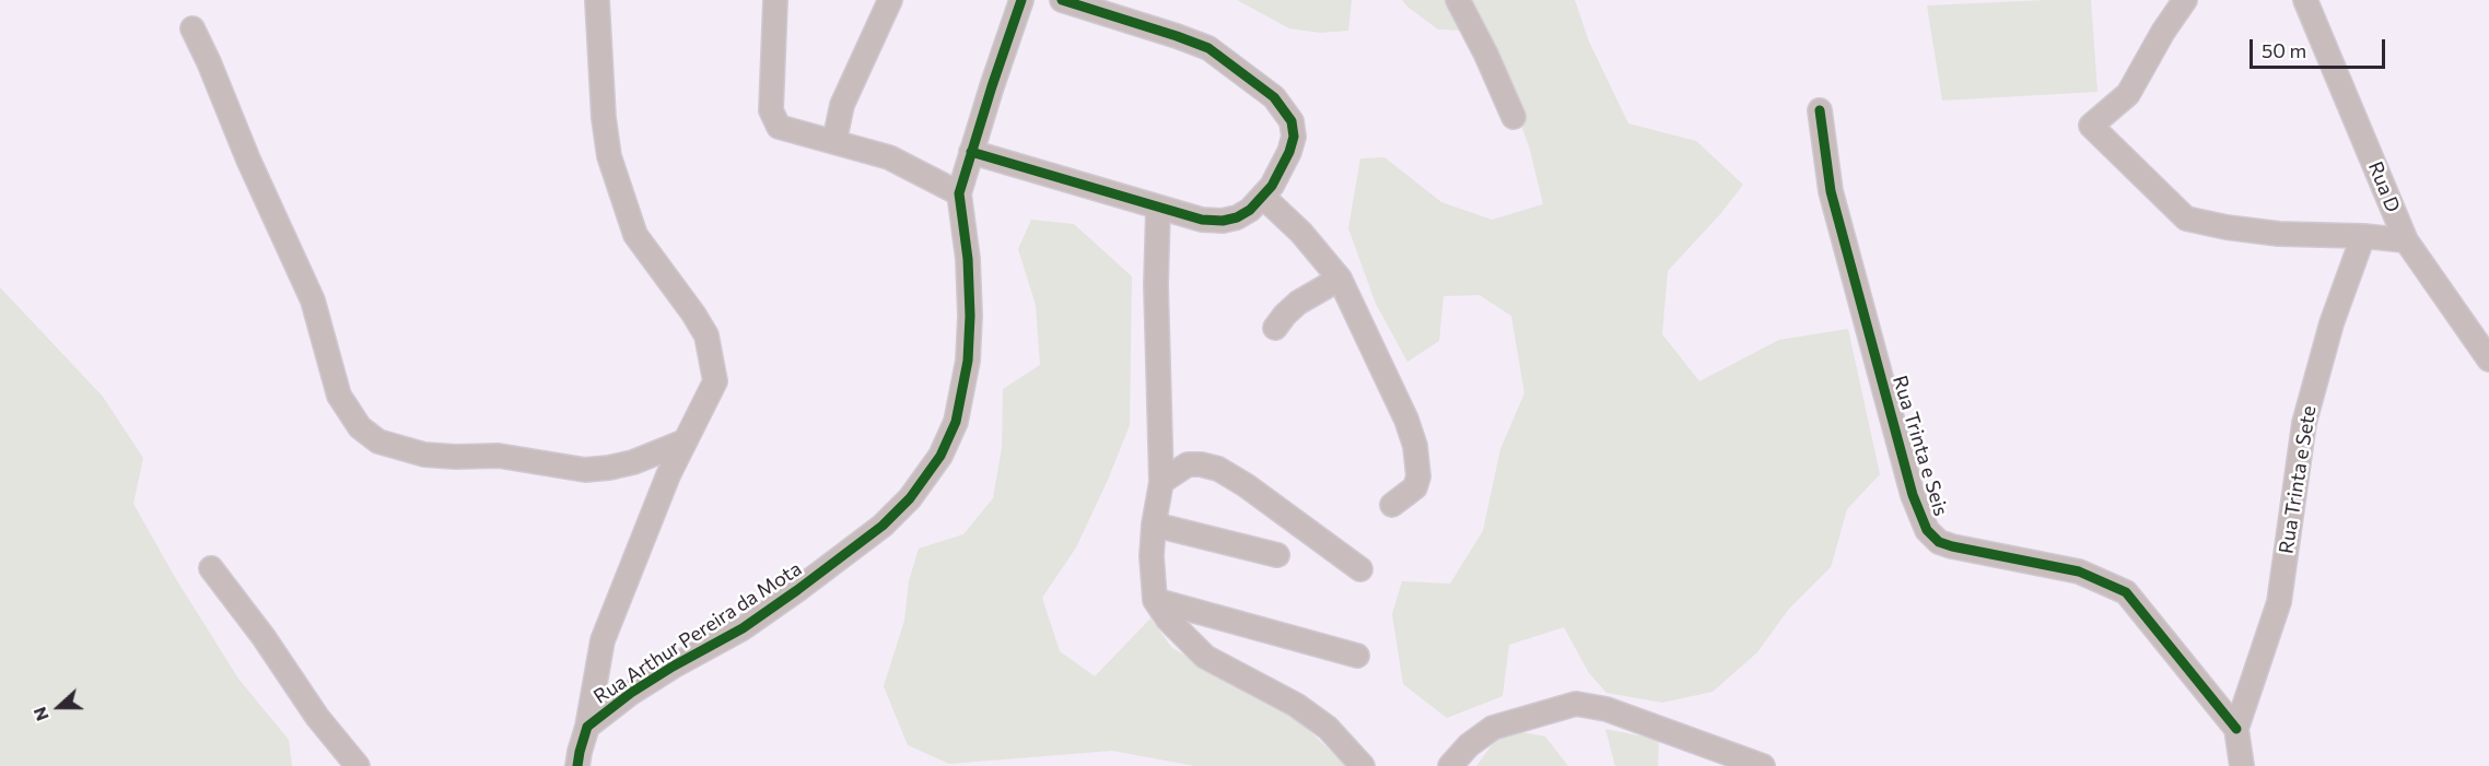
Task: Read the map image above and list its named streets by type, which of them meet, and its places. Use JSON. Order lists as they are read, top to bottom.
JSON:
{
  "streets": {
    "street": [
      "Rua D",
      "Rua Trinta e Seis",
      "Rua Trinta e Sete",
      "Rua Arthur Pereira da Mota"
    ]
  },
  "crossings": [
    ["Rua Trinta e Seis", "Rua Trinta e Sete"]
  ],
  "scale_bar": "50 m",
  "north": "left"
}
